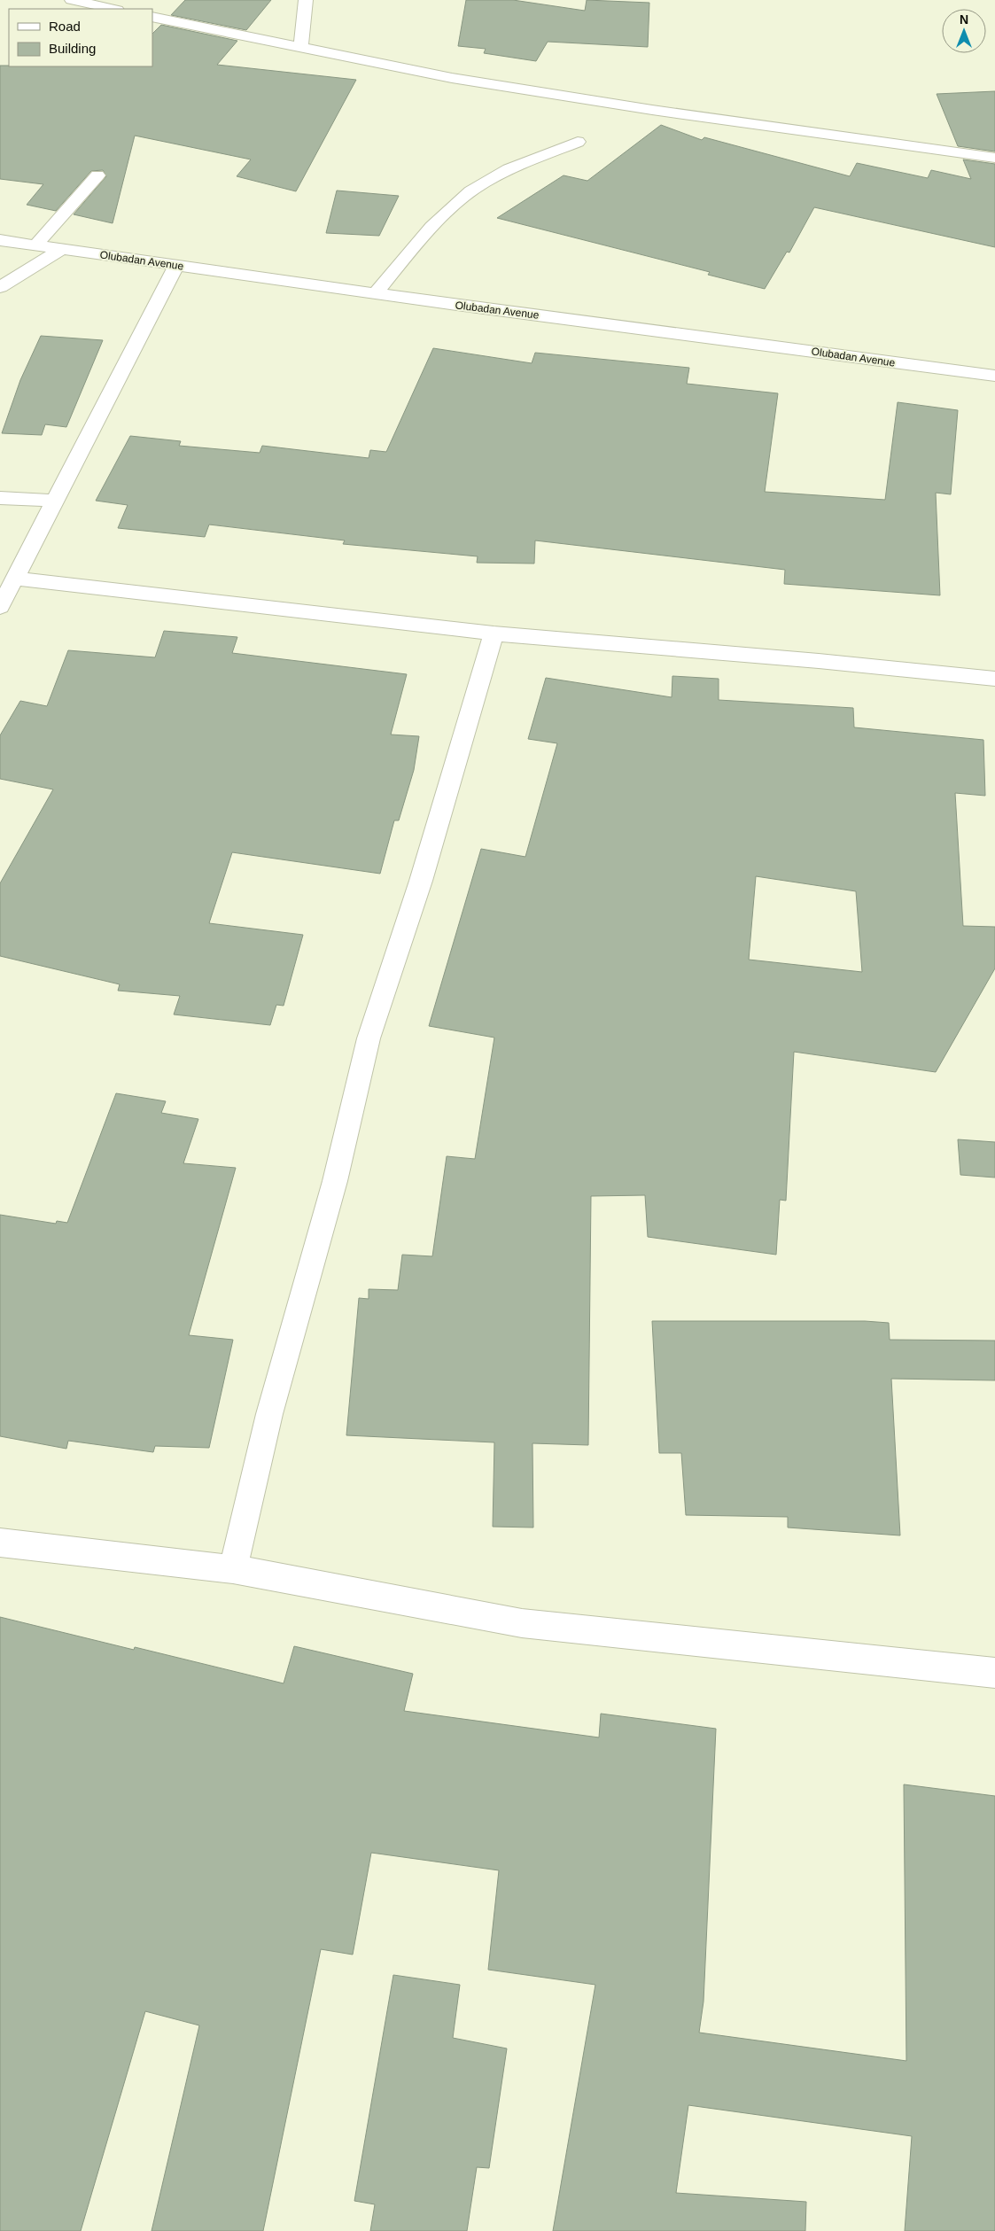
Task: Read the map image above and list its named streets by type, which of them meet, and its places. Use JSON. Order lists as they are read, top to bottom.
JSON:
{
  "streets": {
    "street": ["Olubadan Avenue"]
  },
  "legend": ["Road", "Building"],
  "north": "top"
}
